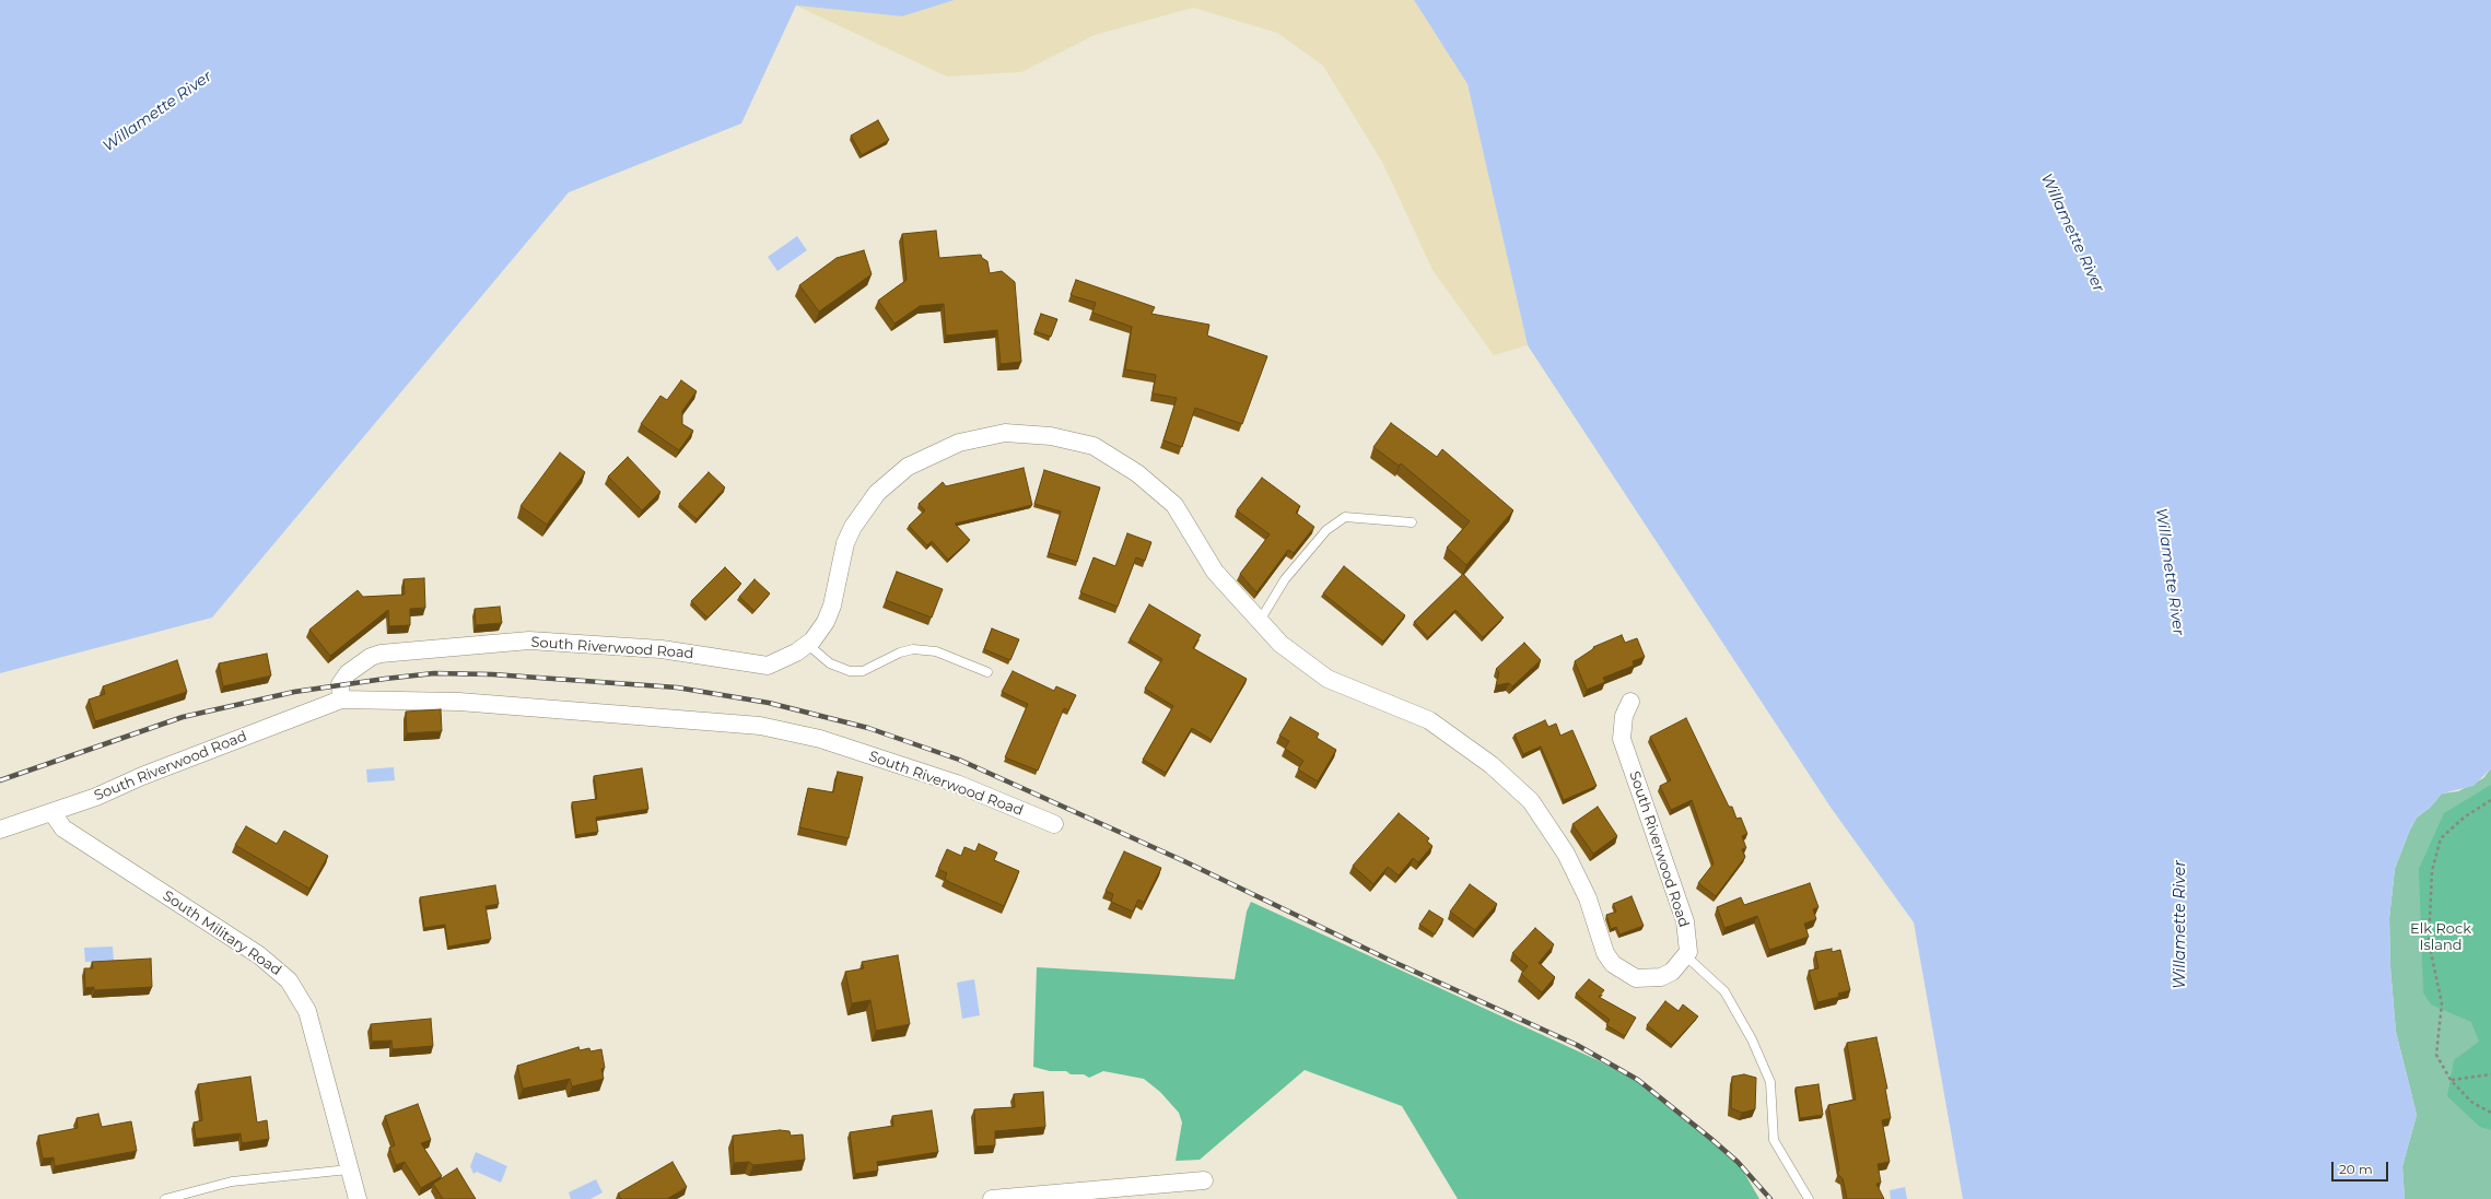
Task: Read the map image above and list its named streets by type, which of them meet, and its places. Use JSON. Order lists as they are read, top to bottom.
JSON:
{
  "streets": {
    "street": ["South Riverwood Road", "South Military Road"]
  },
  "crossings": [
    ["South Riverwood Road", "South Military Road"]
  ],
  "water": ["Willamette River"],
  "parks": ["Elk Rock Island"],
  "scale_bar": "20 m"
}
